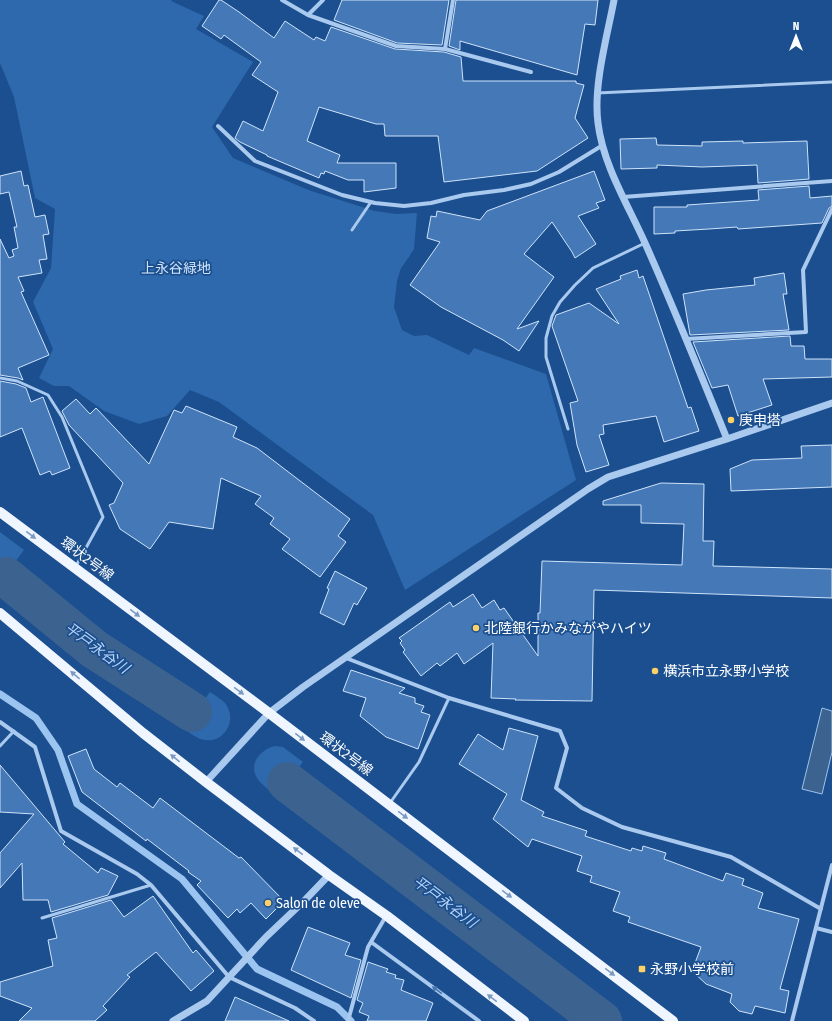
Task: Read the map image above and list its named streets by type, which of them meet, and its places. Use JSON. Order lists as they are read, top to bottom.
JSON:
{
  "streets": {
    "main road": ["環状2号線"]
  },
  "one_way": ["環状2号線"],
  "water": ["平戸永谷川"],
  "parks": ["上永谷緑地"],
  "places": {
    "other": [
      "庚申塔",
      "北陸銀行かみながやハイツ",
      "横浜市立永野小学校",
      "Salon de oleve"
    ],
    "transit": ["永野小学校前"]
  },
  "north": "top"
}
